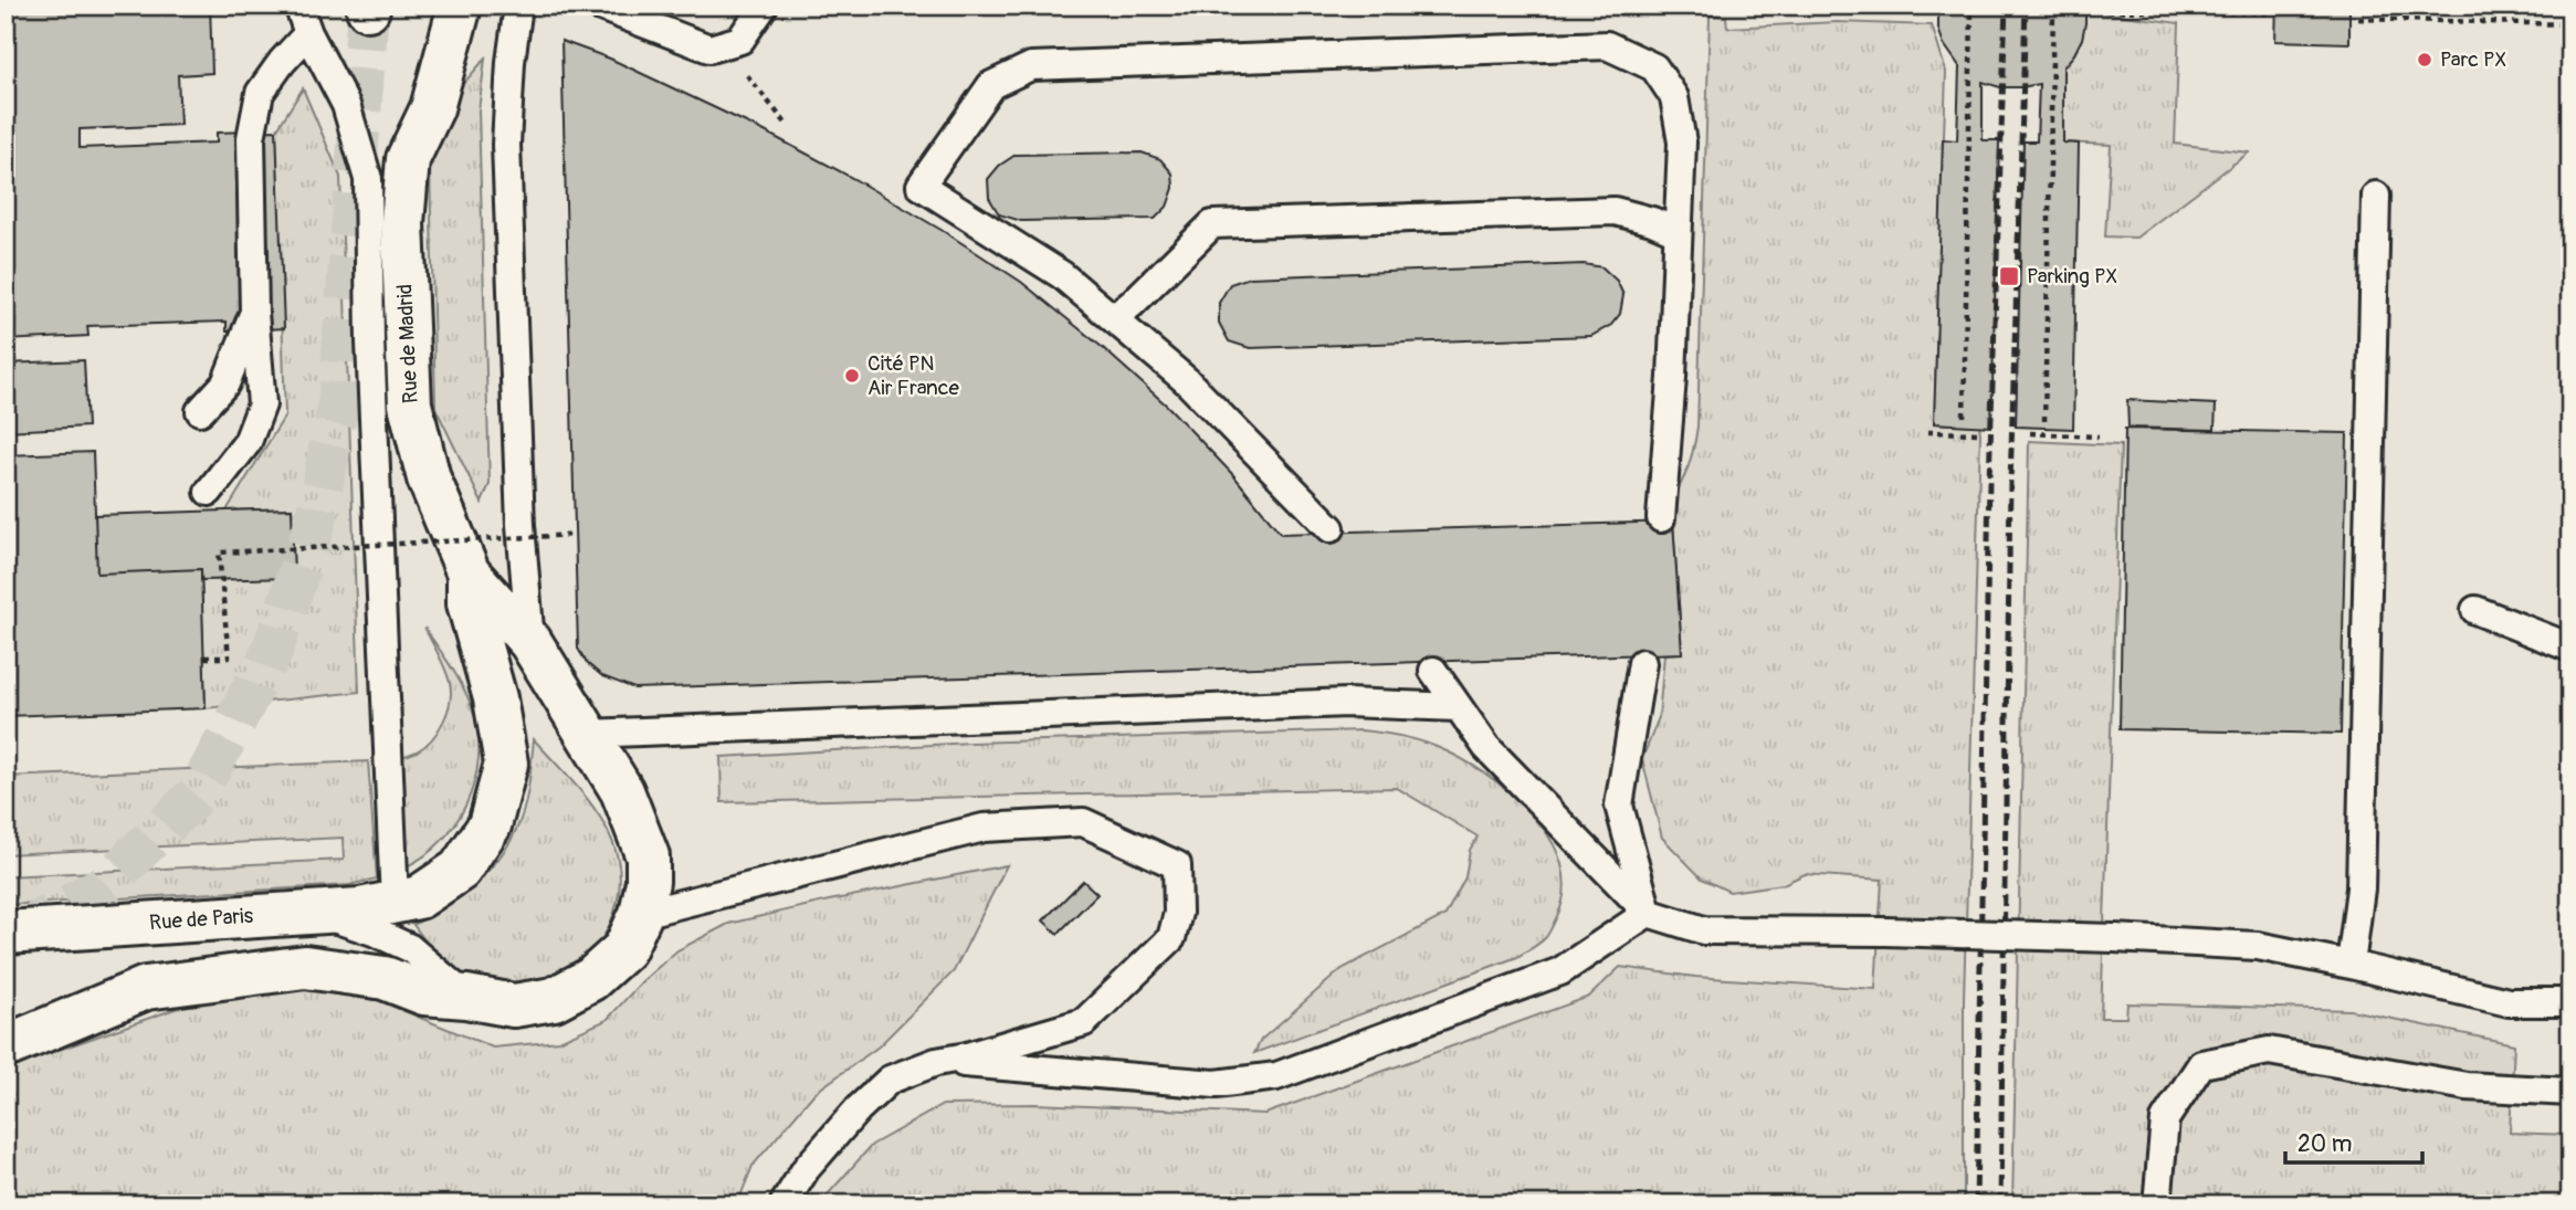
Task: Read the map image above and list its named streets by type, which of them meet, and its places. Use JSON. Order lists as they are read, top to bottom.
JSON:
{
  "streets": {
    "street": ["Rue de Madrid", "Rue de Paris"]
  },
  "crossings": [
    ["Rue de Madrid", "Rue de Paris"]
  ],
  "places": {
    "other": ["Parc PX", "Cité PN Air France"],
    "transit": ["Parking PX"]
  },
  "scale_bar": "20 m"
}
